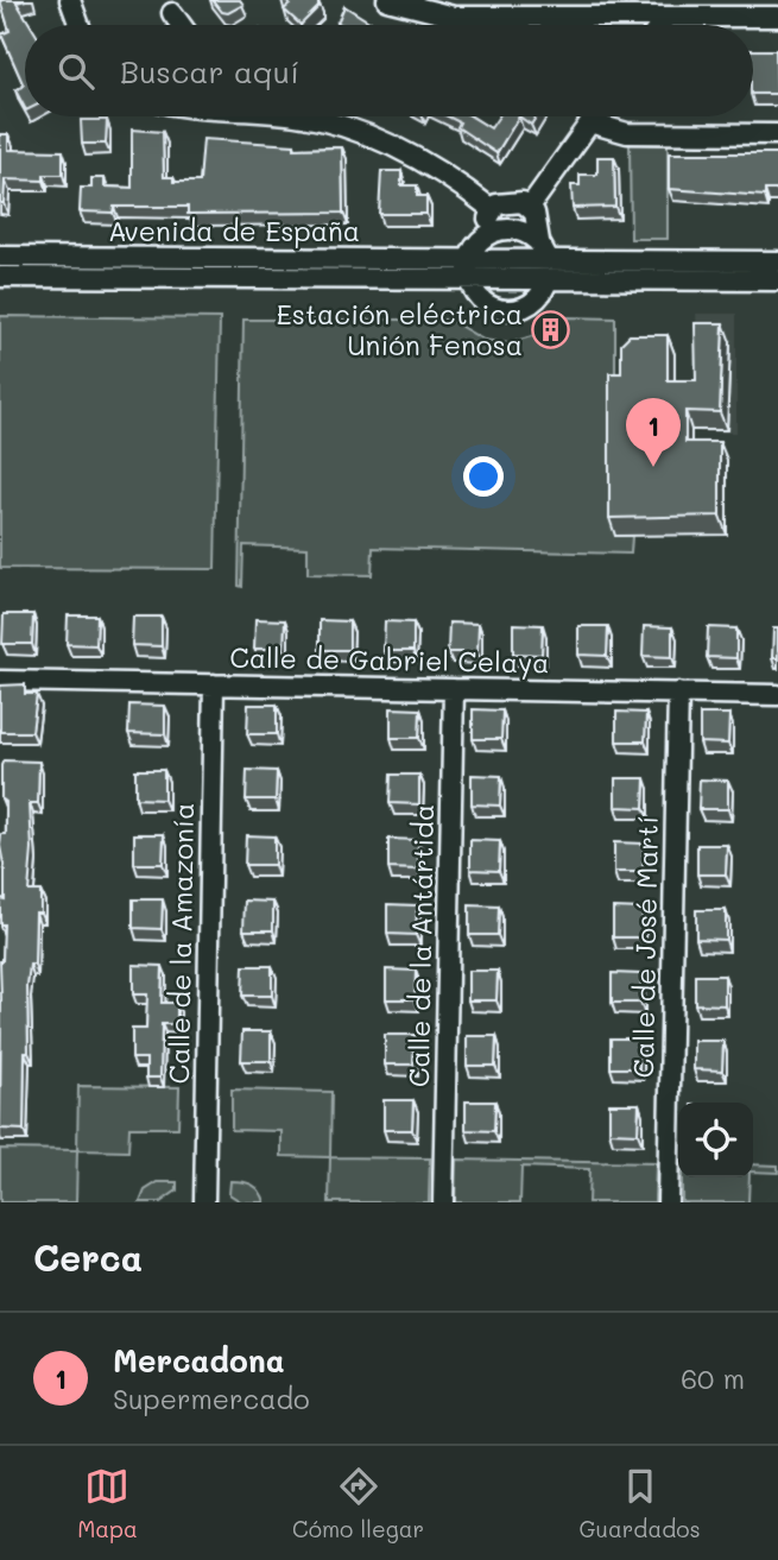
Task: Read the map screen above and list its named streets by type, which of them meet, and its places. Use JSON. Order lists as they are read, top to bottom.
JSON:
{
  "streets": {
    "street": [
      "Avenida de España",
      "Calle de Gabriel Celaya",
      "Calle de la Amazonía",
      "Calle de la Antártida",
      "Calle de José Martí"
    ]
  },
  "crossings": [
    ["Calle de Gabriel Celaya", "Calle de la Amazonía"],
    ["Calle de Gabriel Celaya", "Calle de la Antártida"],
    ["Calle de Gabriel Celaya", "Calle de José Martí"]
  ],
  "places": {
    "building": ["Estación eléctrica Unión Fenosa"]
  },
  "page": {
    "search": "Buscar aquí",
    "pins": "1",
    "heading": "Cerca",
    "list": [
      {
        "mark": "1",
        "name": "Mercadona",
        "note": "Supermercado",
        "value": "60 m"
      }
    ],
    "nav": ["Mapa", "Cómo llegar", "Guardados"]
  }
}
